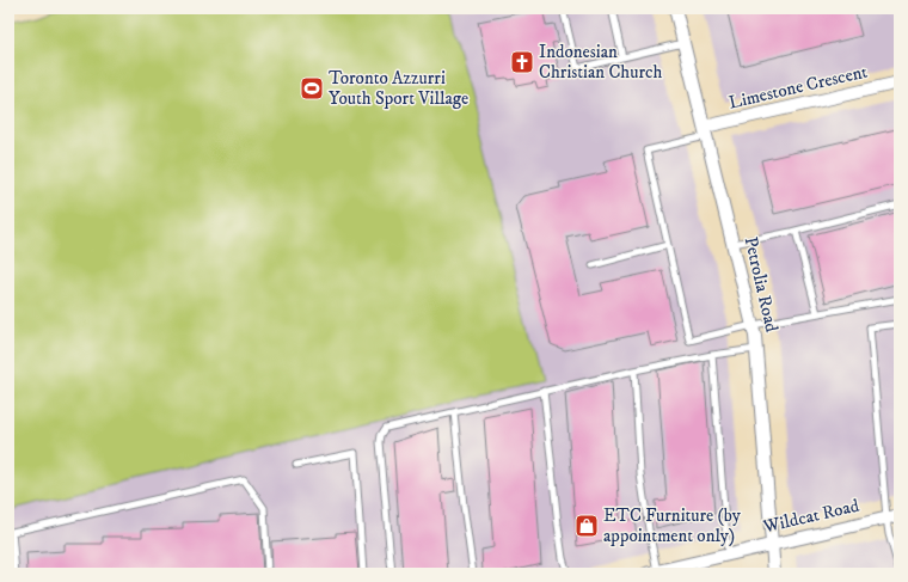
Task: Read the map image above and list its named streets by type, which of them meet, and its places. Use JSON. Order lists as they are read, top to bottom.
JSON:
{
  "streets": {
    "street": ["Limestone Crescent", "Petrolia Road", "Wildcat Road"]
  },
  "crossings": [
    ["Limestone Crescent", "Petrolia Road"],
    ["Petrolia Road", "Wildcat Road"]
  ],
  "places": {
    "church": ["Indonesian Christian Church"],
    "sports": ["Toronto Azzurri Youth Sport Village"],
    "shop": ["ETC Furniture (by appointment only)"]
  }
}
